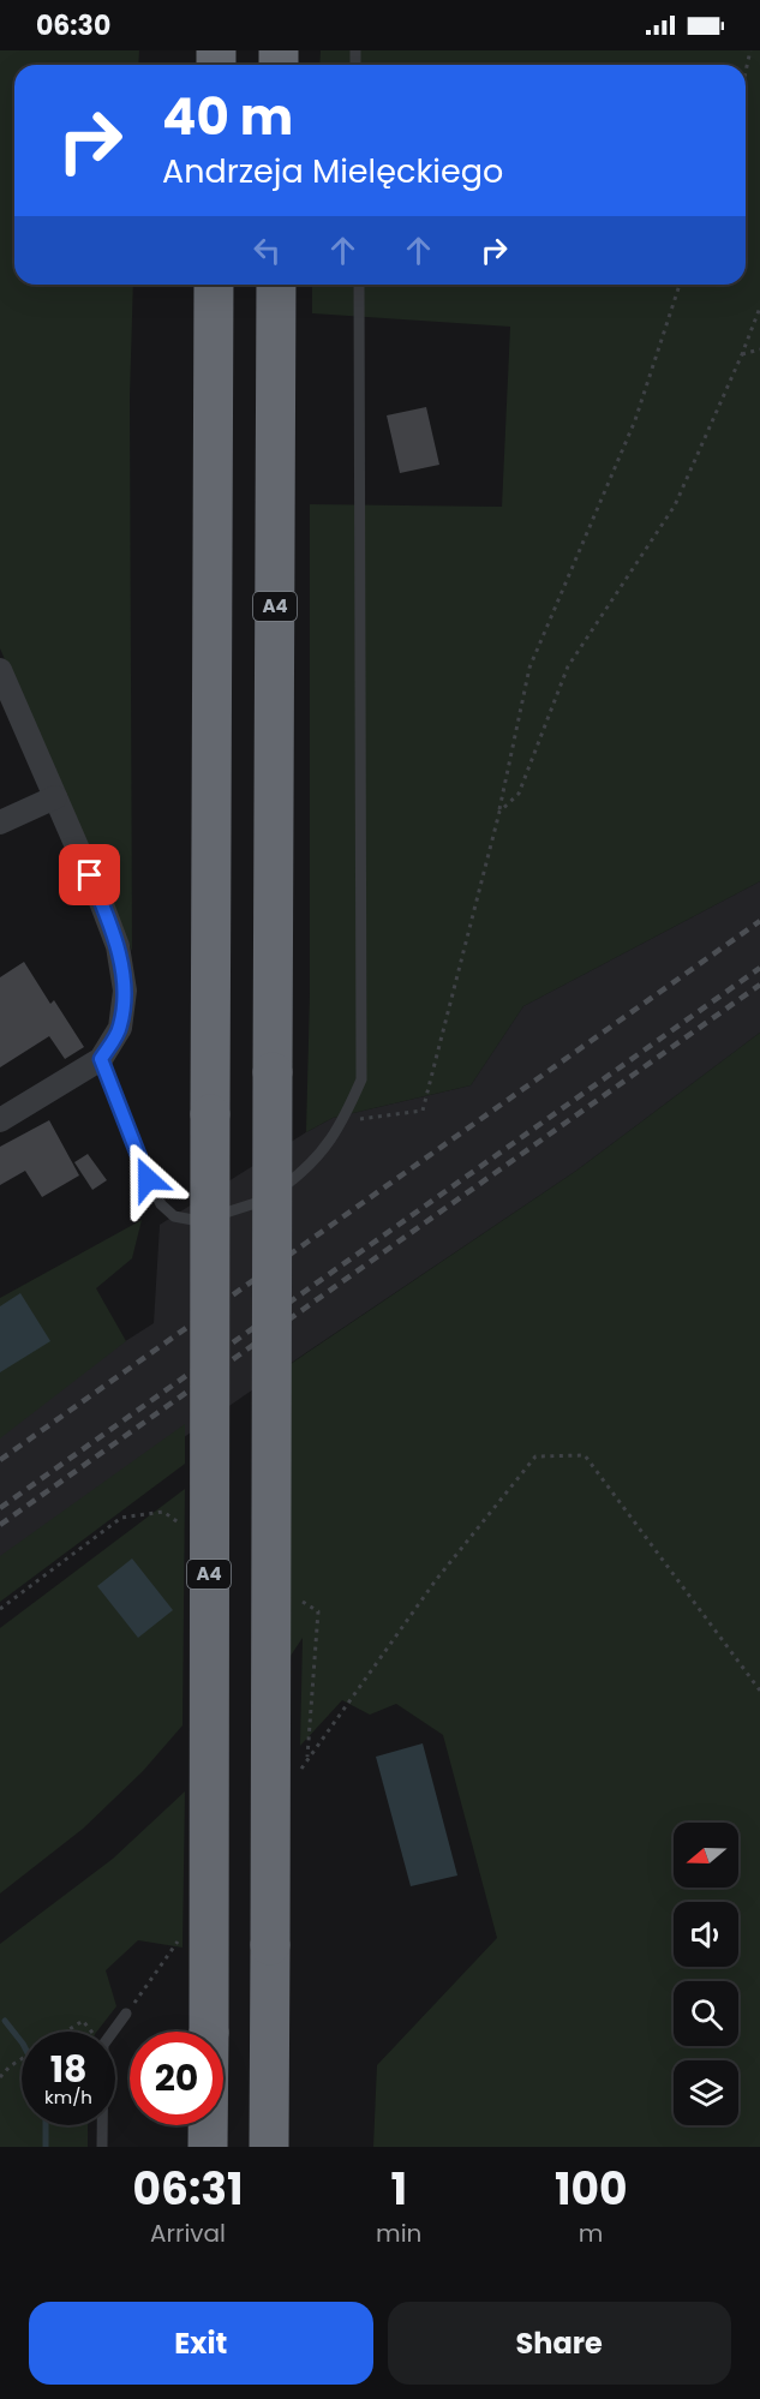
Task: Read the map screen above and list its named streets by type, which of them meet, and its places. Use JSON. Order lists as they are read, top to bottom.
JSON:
{
  "streets": {
    "highway": ["A4"]
  },
  "north": "left",
  "page": {
    "status": "06:30",
    "turn": ["40 m", "Andrzeja Mielęckiego"],
    "speed": "18 km/h",
    "limit": "20",
    "eta": [
      "06:31",
      "Arrival",
      "1",
      "min",
      "100",
      "m"
    ],
    "buttons": ["Exit", "Share"]
  }
}
